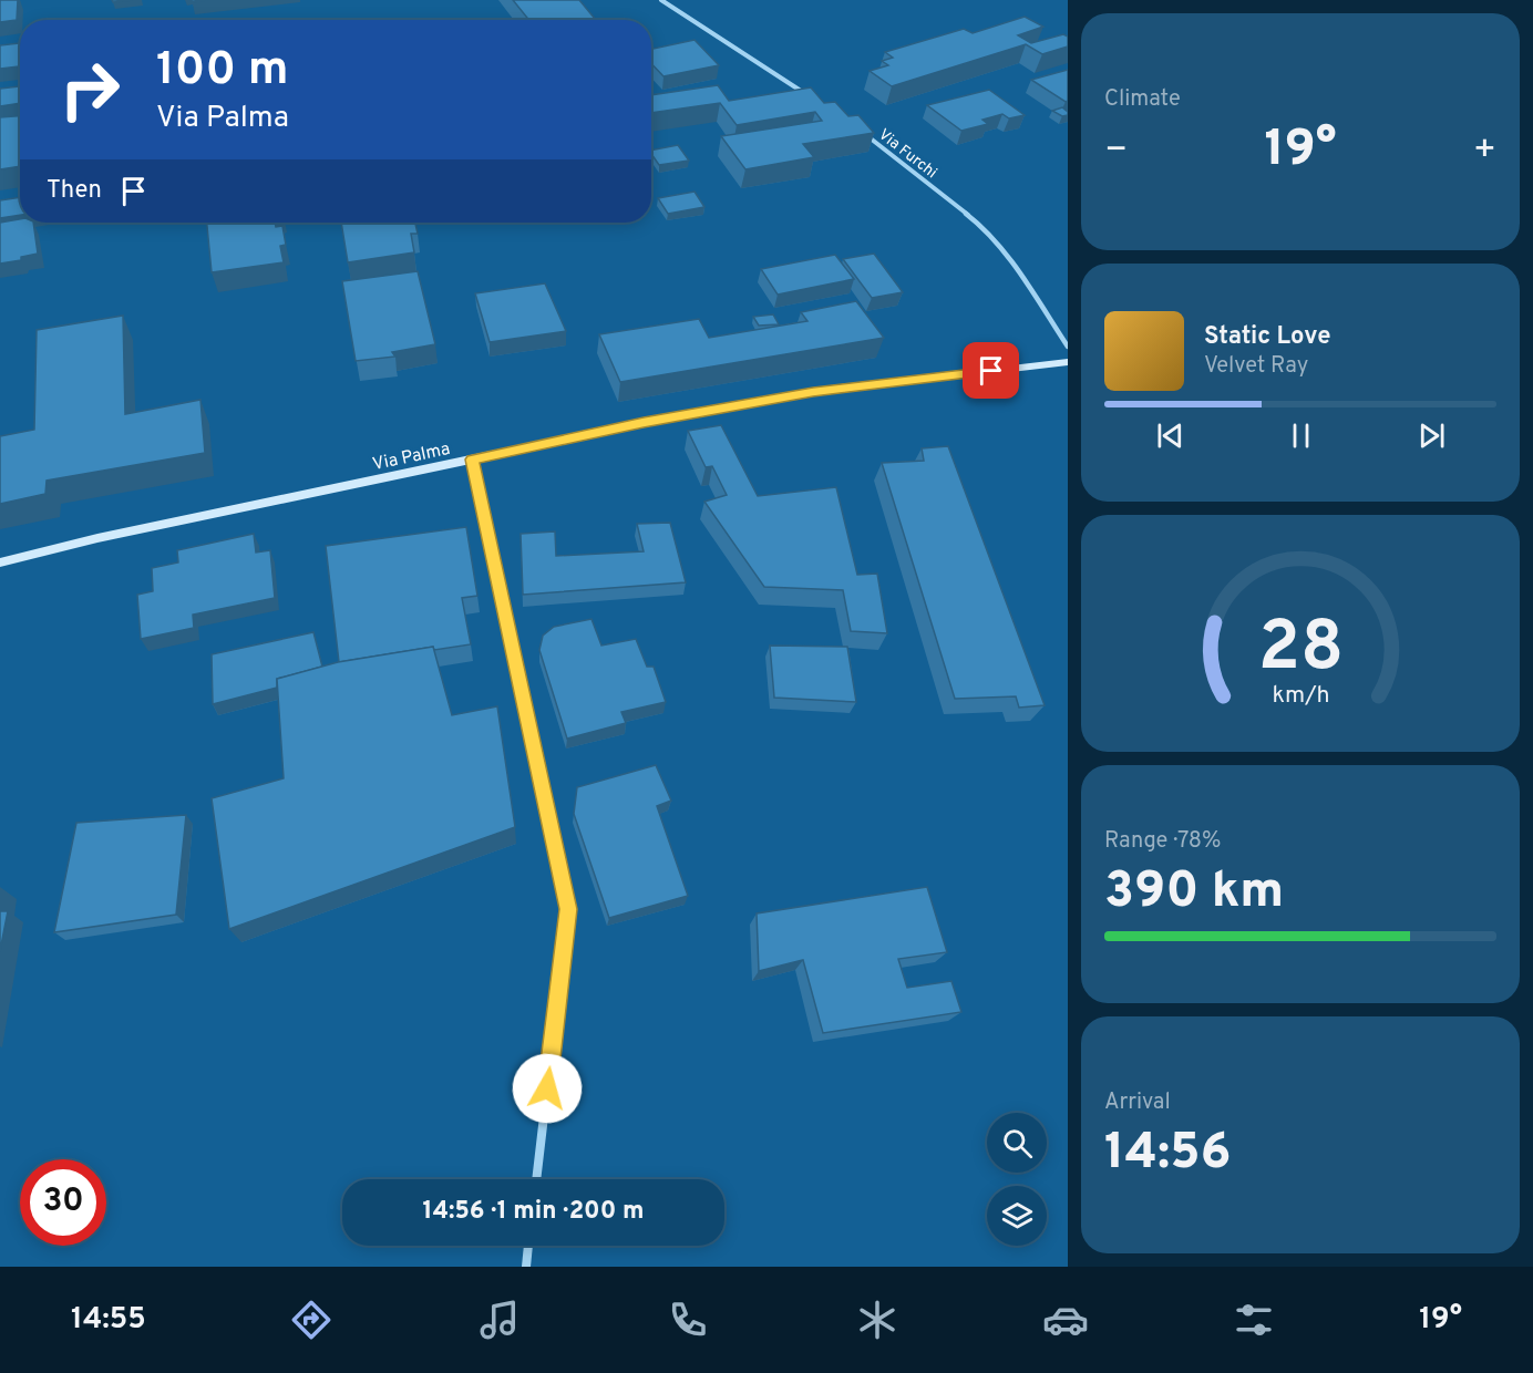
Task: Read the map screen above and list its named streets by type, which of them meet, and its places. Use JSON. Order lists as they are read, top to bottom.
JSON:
{
  "streets": {
    "street": ["Via Furchi", "Via Palma"]
  },
  "page": {
    "tile": [
      "Climate",
      ["Range · 78%", "390 km"],
      ["Arrival", "14:56"]
    ],
    "turn": ["100 m", "Via Palma"],
    "heat": ["−", "19°", "+"],
    "then": "Then",
    "song": ["Static Love", "Velvet Ray"],
    "limit": "30",
    "trip": "14:56 · 1 min · 200 m",
    "tabs": ["14:55", "19°"],
    "gauge": ["28", "km/h"]
  }
}
